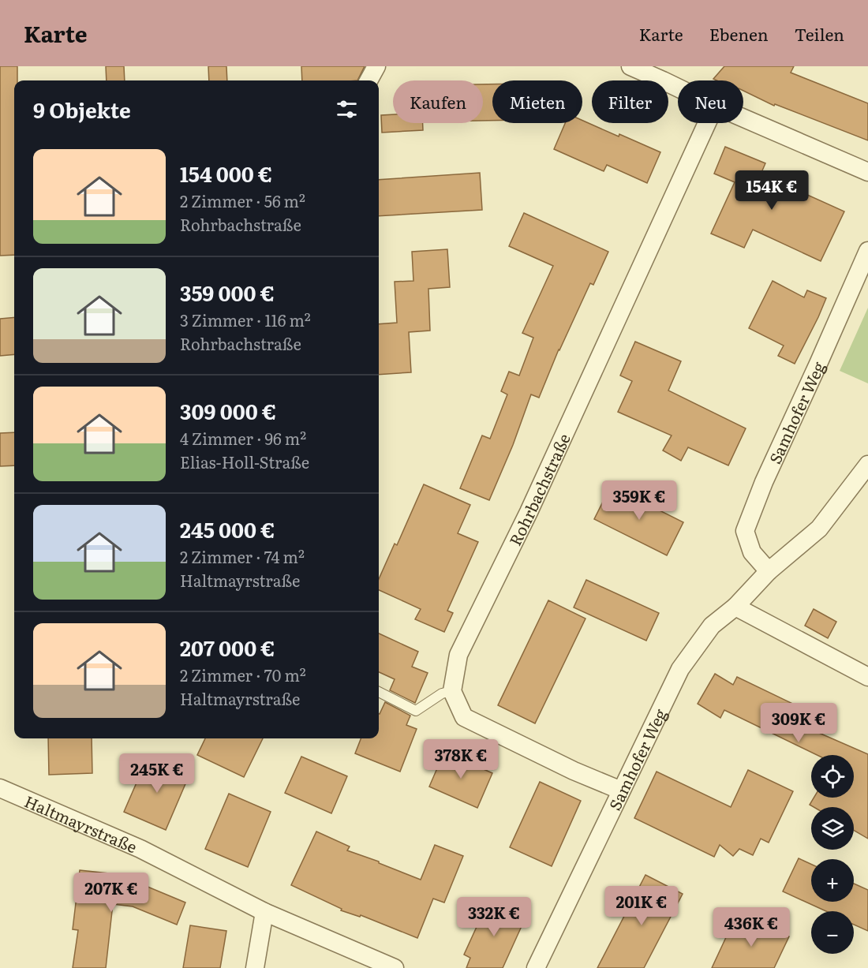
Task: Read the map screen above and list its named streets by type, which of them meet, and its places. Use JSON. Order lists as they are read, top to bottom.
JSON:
{
  "streets": {
    "street": ["Samhofer Weg", "Rohrbachstraße", "Haltmayrstraße"]
  },
  "page": {
    "header": "Karte",
    "nav": ["Karte", "Ebenen", "Teilen"],
    "chip": [
      "Kaufen",
      "Mieten",
      "Filter",
      "Neu"
    ],
    "heading": "9 Objekte",
    "list": [
      {
        "name": "154 000 €",
        "note": "2 Zimmer · 56 m² · Rohrbachstraße"
      },
      {
        "name": "359 000 €",
        "note": "3 Zimmer · 116 m² · Rohrbachstraße"
      },
      {
        "name": "309 000 €",
        "note": "4 Zimmer · 96 m² · Elias-Holl-Straße"
      },
      {
        "name": "245 000 €",
        "note": "2 Zimmer · 74 m² · Haltmayrstraße"
      },
      {
        "name": "207 000 €",
        "note": "2 Zimmer · 70 m² · Haltmayrstraße"
      }
    ],
    "price": [
      "154K €",
      "359K €",
      "309K €",
      "378K €",
      "245K €",
      "207K €",
      "201K €",
      "332K €",
      "436K €"
    ],
    "map_buttons": ["+", "−"]
  }
}
